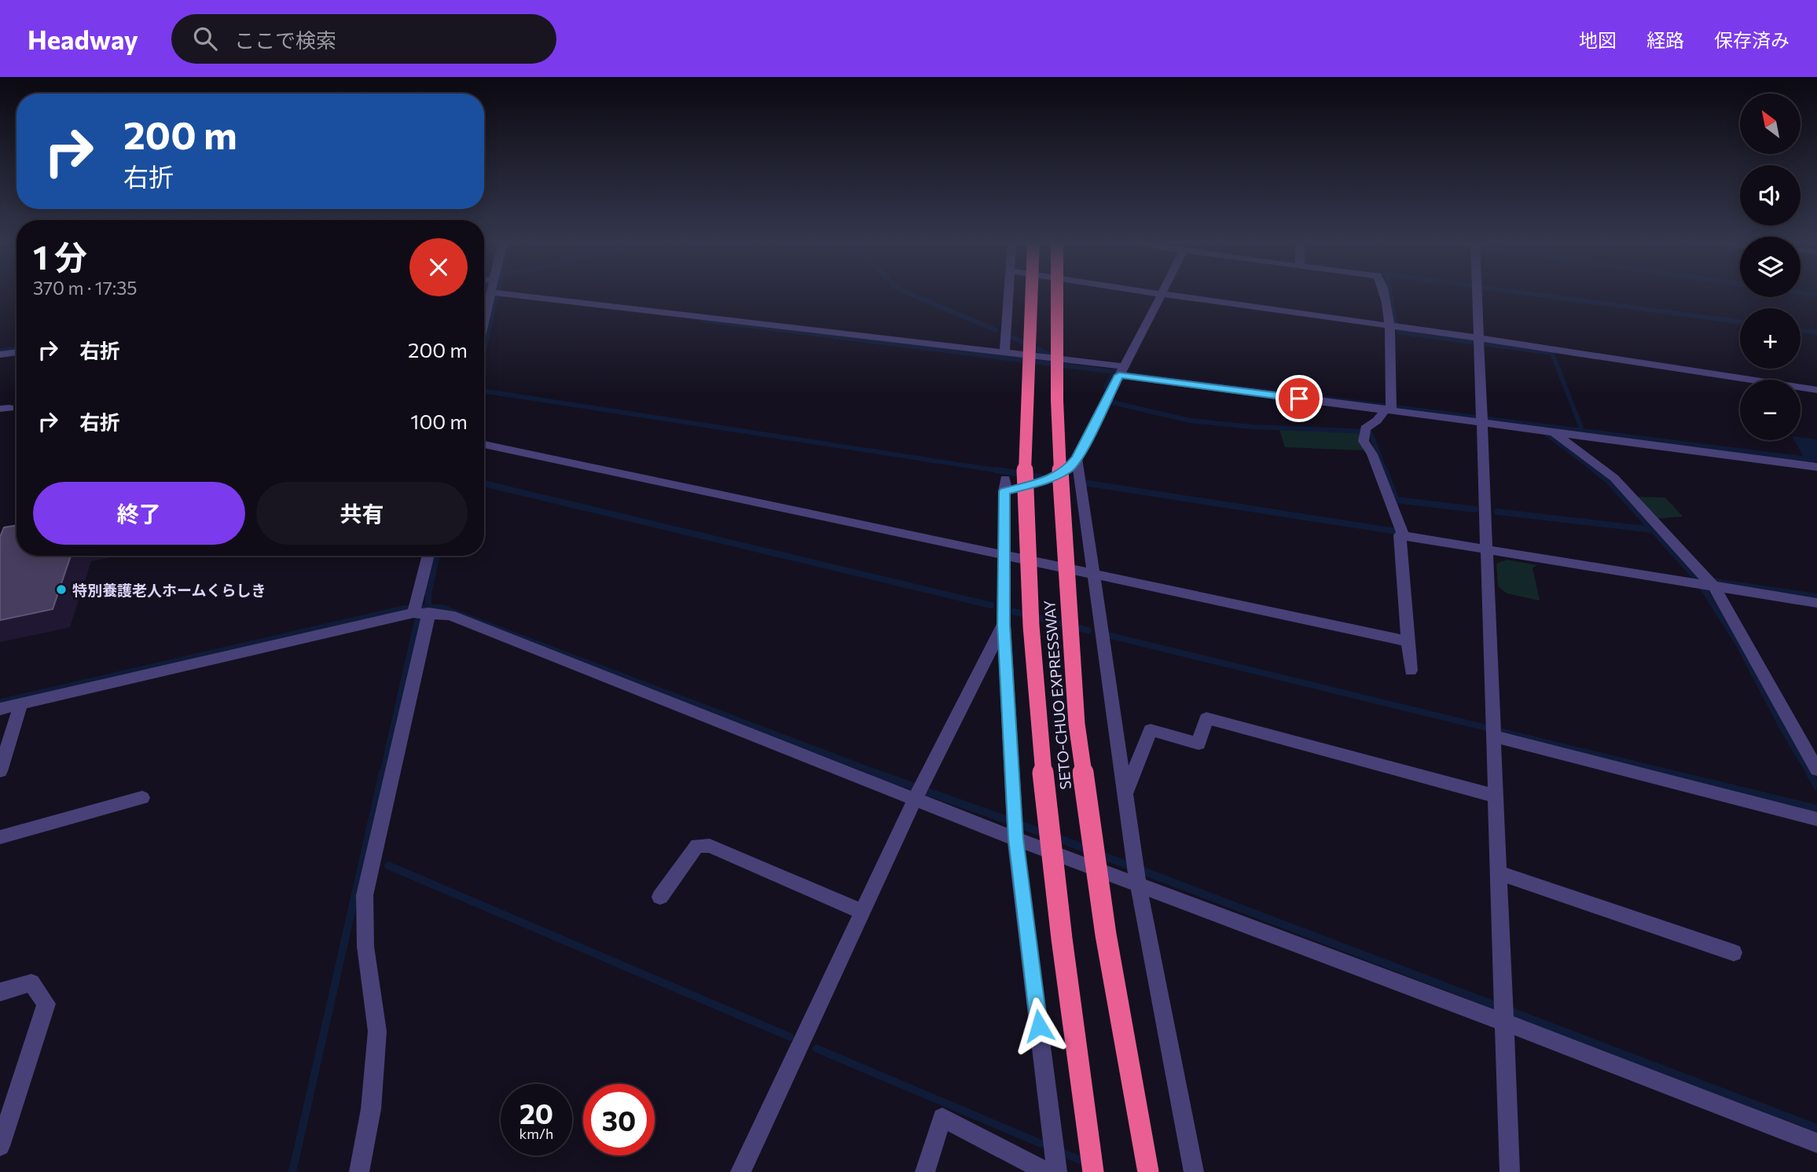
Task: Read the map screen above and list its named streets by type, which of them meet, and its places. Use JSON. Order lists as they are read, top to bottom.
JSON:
{
  "streets": {
    "highway": ["SETO-CHUO EXPRESSWAY"]
  },
  "places": ["特別養護老人ホームくらしき"],
  "north": "top left",
  "page": {
    "header": "Headway",
    "search": "ここで検索",
    "nav": ["地図", "経路", "保存済み"],
    "map_buttons": ["+", "−"],
    "turn": ["200 m", "右折"],
    "heading": ["1 分", "370 m · 17:35"],
    "list": [
      {
        "name": "右折",
        "value": "200 m"
      },
      {
        "name": "右折",
        "value": "100 m"
      }
    ],
    "buttons": ["終了", "共有"],
    "speed": "20 km/h",
    "limit": "30"
  }
}
